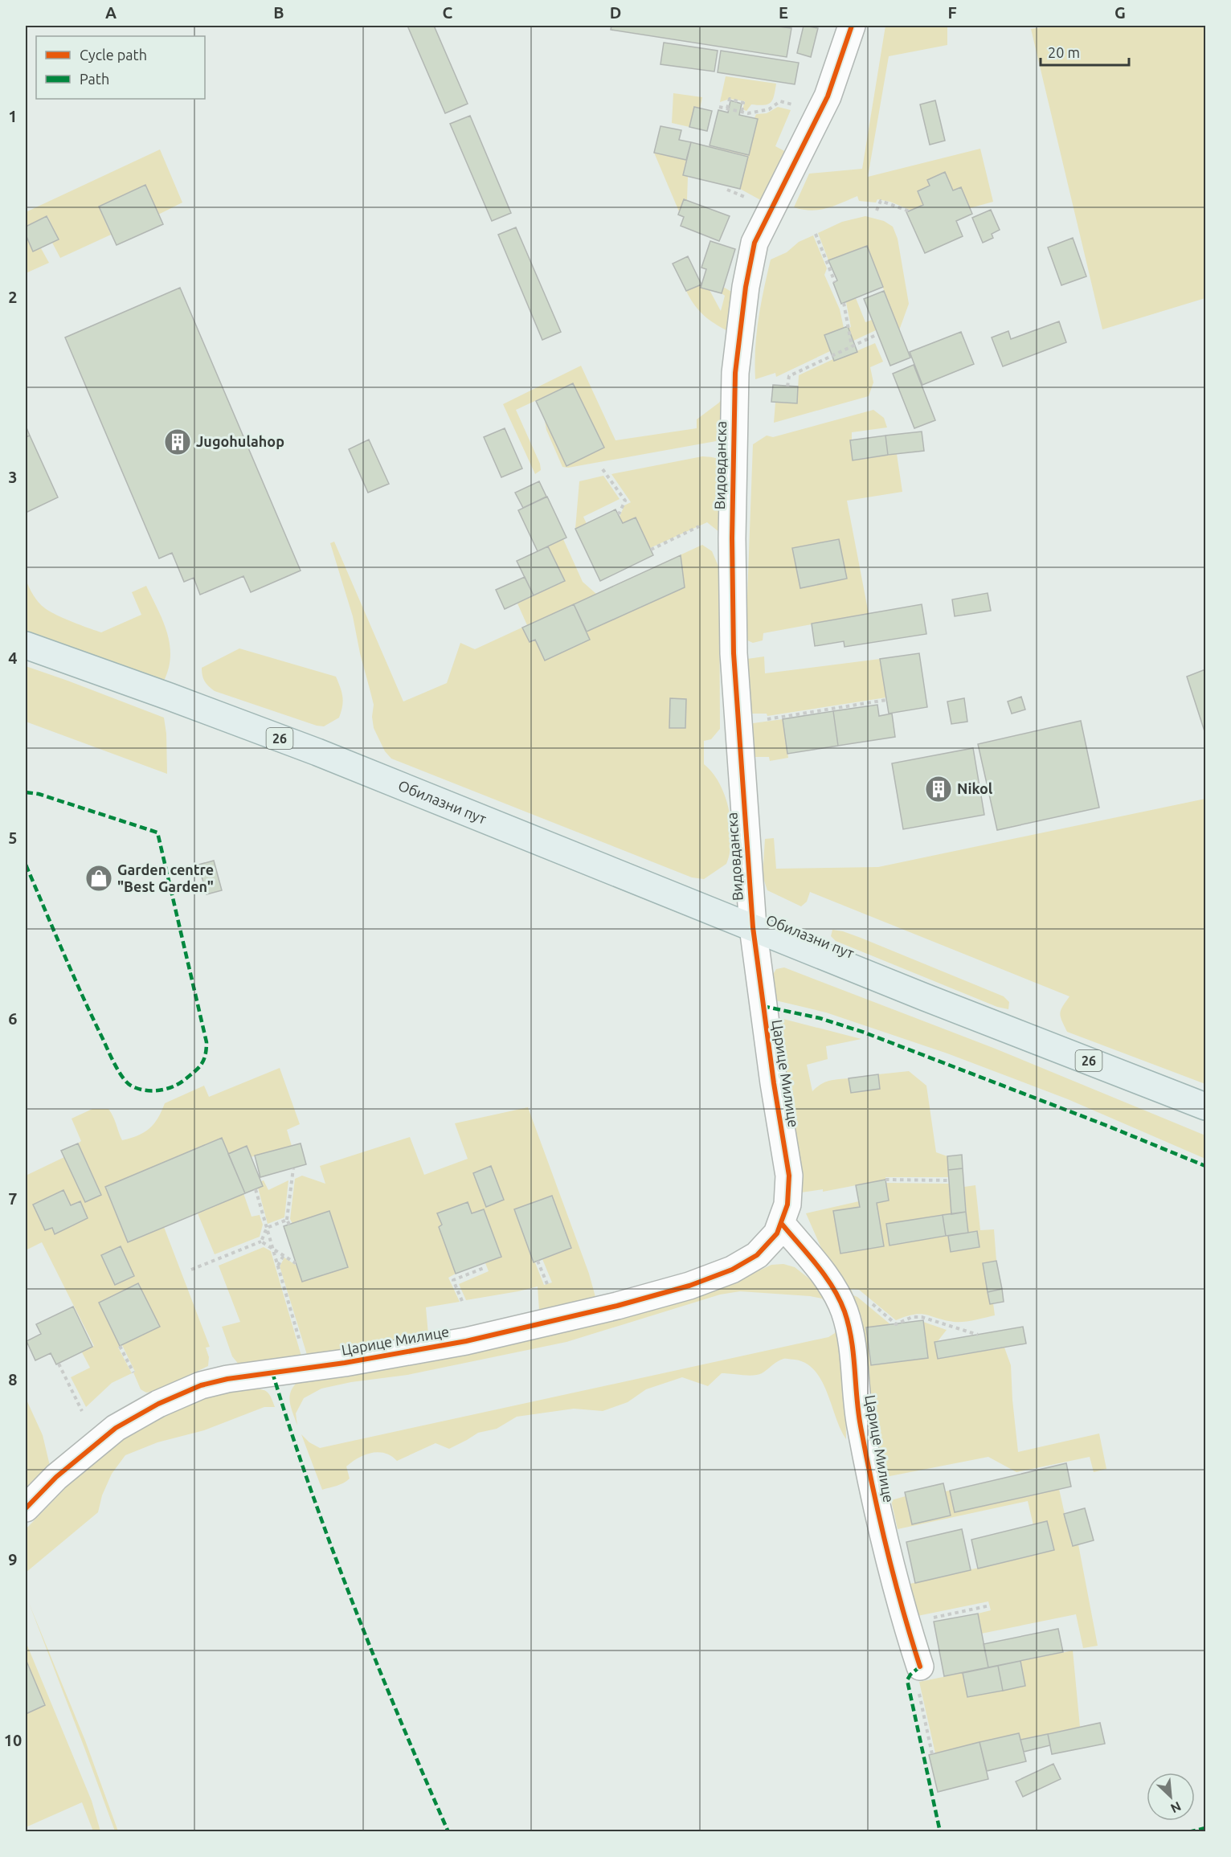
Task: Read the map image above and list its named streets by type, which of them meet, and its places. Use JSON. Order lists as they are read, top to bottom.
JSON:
{
  "streets": {
    "main road": ["26", "Обилазни пут"],
    "street": ["Видовданска", "Царице Милице"]
  },
  "crossings": [
    ["Видовданска", "Обилазни пут"],
    ["Видовданска", "Царице Милице"],
    ["Обилазни пут", "Царице Милице"]
  ],
  "places": {
    "building": ["Jugohulahop", "Nikol"],
    "shop": ["Garden centre \"Best Garden\""]
  },
  "legend": ["Cycle path", "Path"],
  "scale_bar": "20 m",
  "north": "bottom right",
  "grid": {
    "columns": [
      "A",
      "B",
      "C",
      "D",
      "E",
      "F",
      "G"
    ],
    "rows": [
      "1",
      "2",
      "3",
      "4",
      "5",
      "6",
      "7",
      "8",
      "9",
      "10"
    ]
  }
}
